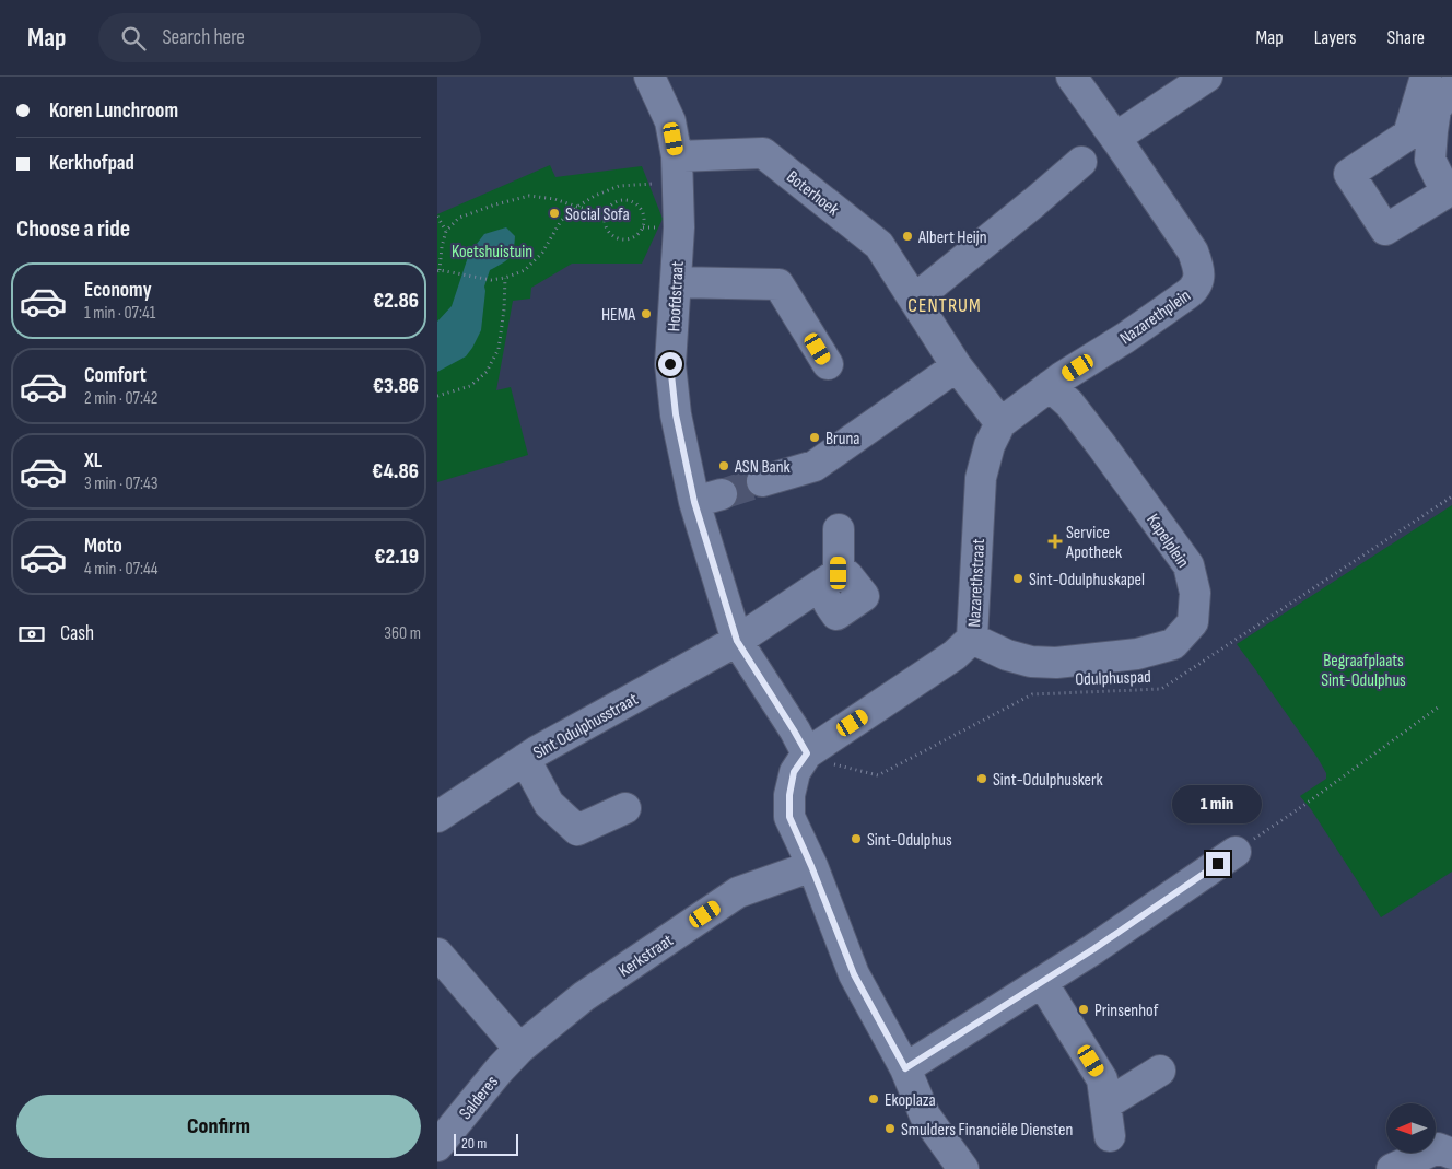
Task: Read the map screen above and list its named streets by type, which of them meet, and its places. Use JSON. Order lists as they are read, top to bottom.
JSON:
{
  "streets": {
    "street": [
      "Boterhoek",
      "Hoofdstraat",
      "Nazarethplein",
      "Kapelplein",
      "Nazarethstraat",
      "Sint Odulphusstraat",
      "Kerkstraat",
      "Salderes"
    ],
    "path": ["Odulphuspad"]
  },
  "crossings": [
    ["Boterhoek", "Hoofdstraat"],
    ["Boterhoek", "Nazarethstraat"],
    ["Hoofdstraat", "Nazarethstraat"],
    ["Hoofdstraat", "Odulphuspad"],
    ["Hoofdstraat", "Sint Odulphusstraat"],
    ["Nazarethplein", "Kapelplein"],
    ["Nazarethplein", "Nazarethstraat"],
    ["Kapelplein", "Nazarethstraat"],
    ["Nazarethstraat", "Odulphuspad"],
    ["Kerkstraat", "Salderes"]
  ],
  "districts": ["CENTRUM"],
  "parks": ["Koetshuistuin", "Begraafplaats Sint-Odulphus"],
  "places": {
    "other": [
      "Social Sofa",
      "Albert Heijn",
      "HEMA",
      "Bruna",
      "ASN Bank",
      "Sint-Odulphuskapel",
      "Sint-Odulphuskerk",
      "Sint-Odulphus",
      "Prinsenhof",
      "Ekoplaza",
      "Smulders Financiële Diensten"
    ],
    "health": ["Service Apotheek"]
  },
  "scale_bar": "20 m",
  "north": "left",
  "page": {
    "header": "Map",
    "search": "Search here",
    "nav": ["Map", "Layers", "Share"],
    "banner": ["Koren Lunchroom", "Kerkhofpad"],
    "heading": "Choose a ride",
    "list": [
      {
        "name": "Economy",
        "note": "1 min · 07:41",
        "value": "€2.86"
      },
      {
        "name": "Comfort",
        "note": "2 min · 07:42",
        "value": "€3.86"
      },
      {
        "name": "XL",
        "note": "3 min · 07:43",
        "value": "€4.86"
      },
      {
        "name": "Moto",
        "note": "4 min · 07:44",
        "value": "€2.19"
      }
    ],
    "pay": ["Cash", "360 m"],
    "bubble": "1 min",
    "buttons": "Confirm",
    "scale": "20 m"
  }
}
